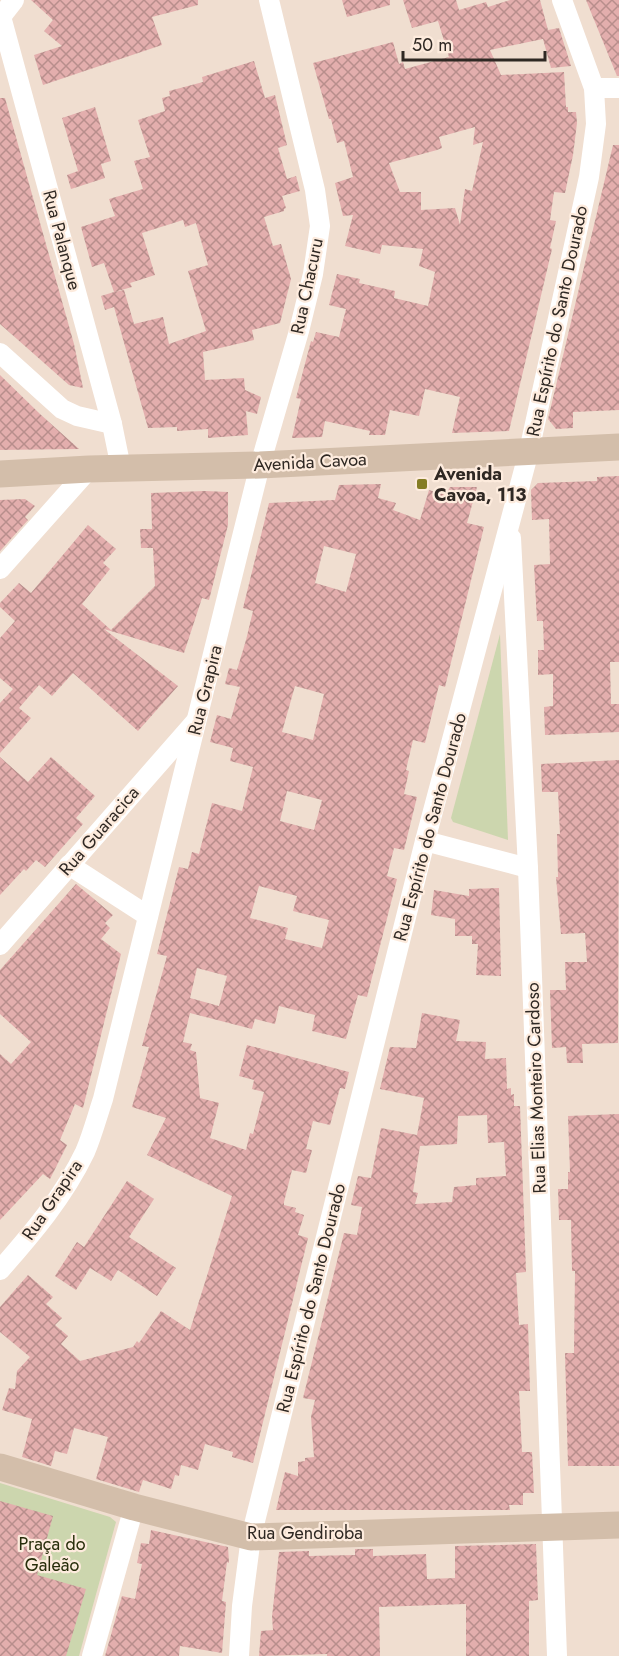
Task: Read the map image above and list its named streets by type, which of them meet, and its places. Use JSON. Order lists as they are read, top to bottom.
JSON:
{
  "streets": {
    "street": [
      "Rua Palanque",
      "Rua Chacuru",
      "Rua Espírito do Santo Dourado",
      "Avenida Cavoa",
      "Rua Grapira",
      "Rua Guaracica",
      "Rua Elias Monteiro Cardoso",
      "Rua Gendiroba"
    ]
  },
  "crossings": [
    ["Rua Palanque", "Avenida Cavoa"],
    ["Rua Chacuru", "Avenida Cavoa"],
    ["Rua Chacuru", "Rua Grapira"],
    ["Rua Espírito do Santo Dourado", "Avenida Cavoa"],
    ["Rua Espírito do Santo Dourado", "Rua Elias Monteiro Cardoso"],
    ["Rua Espírito do Santo Dourado", "Rua Gendiroba"],
    ["Avenida Cavoa", "Rua Grapira"],
    ["Rua Grapira", "Rua Guaracica"],
    ["Rua Elias Monteiro Cardoso", "Rua Gendiroba"]
  ],
  "parks": ["Praça do Galeão"],
  "places": {
    "transit": ["Avenida Cavoa, 113"]
  },
  "scale_bar": "50 m"
}
